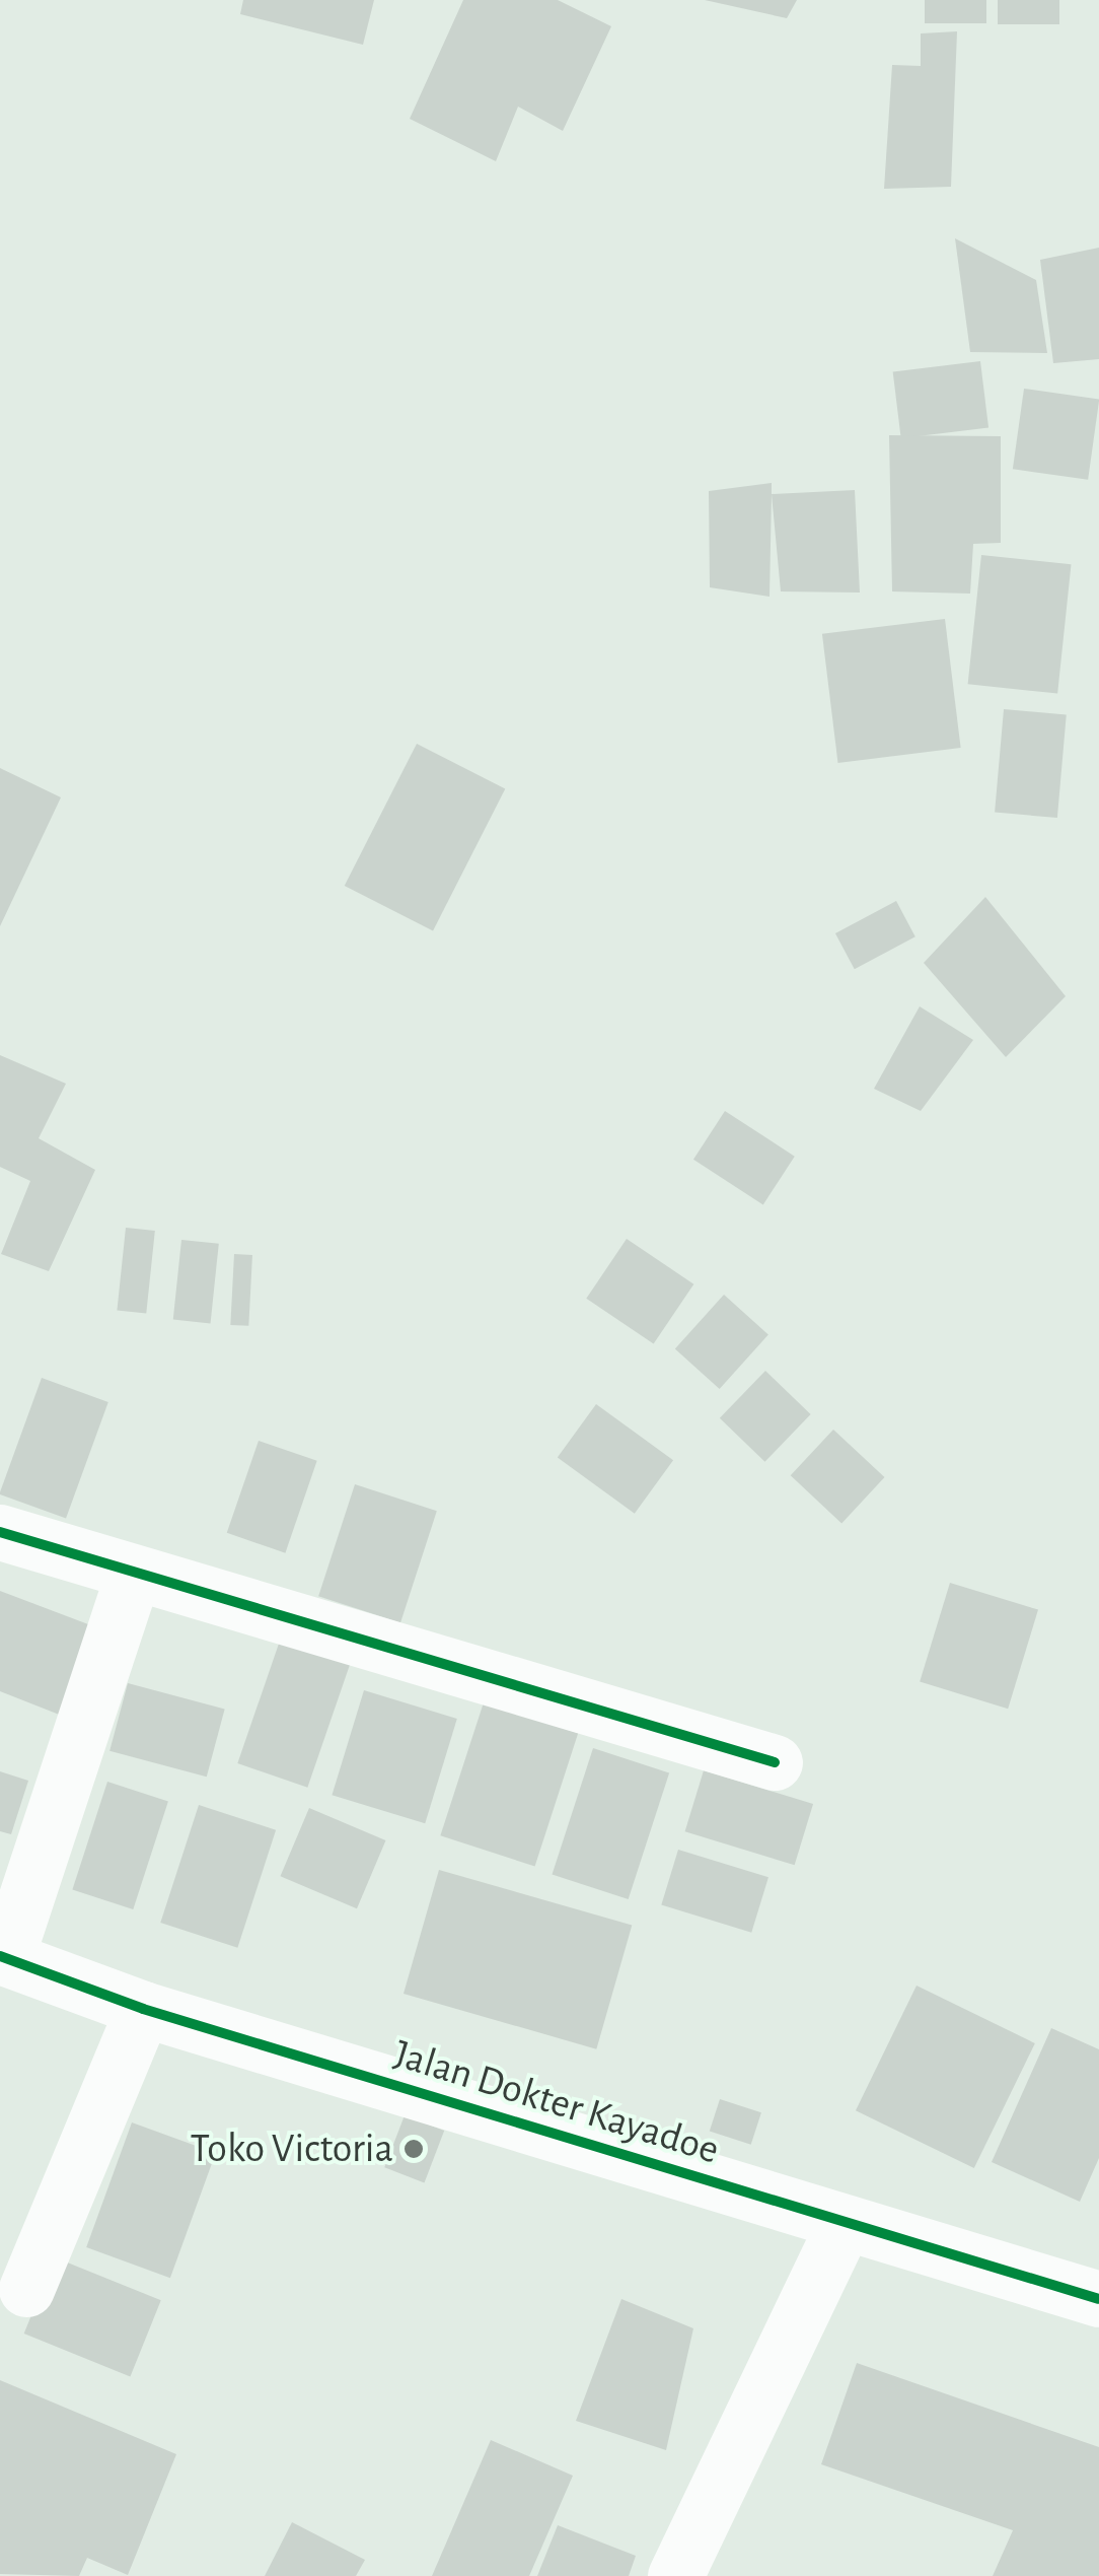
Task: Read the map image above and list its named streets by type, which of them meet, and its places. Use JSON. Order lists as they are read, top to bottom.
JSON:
{
  "streets": {
    "street": ["Jalan Dokter Kayadoe"]
  },
  "places": ["Toko Victoria"]
}
